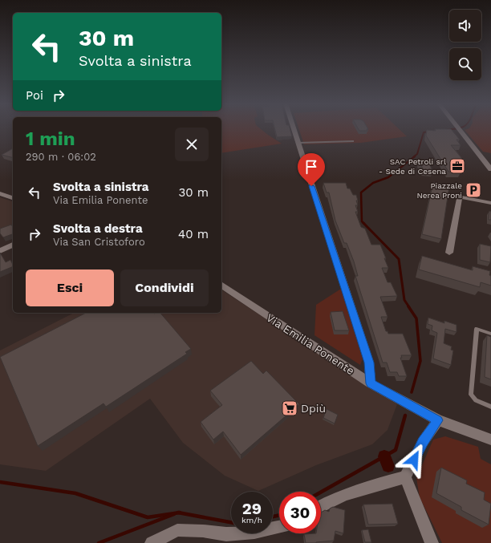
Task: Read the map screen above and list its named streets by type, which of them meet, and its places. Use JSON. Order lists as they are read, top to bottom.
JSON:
{
  "streets": {
    "street": ["Via Emilia Ponente"]
  },
  "places": {
    "office": ["SAC Petroli srl - Sede di Cesena"],
    "parking": ["Piazzale Nerea Proni"],
    "supermarket": ["Dpiù"]
  },
  "page": {
    "turn": ["30 m", "Svolta a sinistra"],
    "then": "Poi",
    "heading": ["1 min", "290 m · 06:02"],
    "list": [
      {
        "name": "Svolta a sinistra",
        "note": "Via Emilia Ponente",
        "value": "30 m"
      },
      {
        "name": "Svolta a destra",
        "note": "Via San Cristoforo",
        "value": "40 m"
      }
    ],
    "buttons": ["Esci", "Condividi"],
    "speed": "29 km/h",
    "limit": "30"
  }
}
